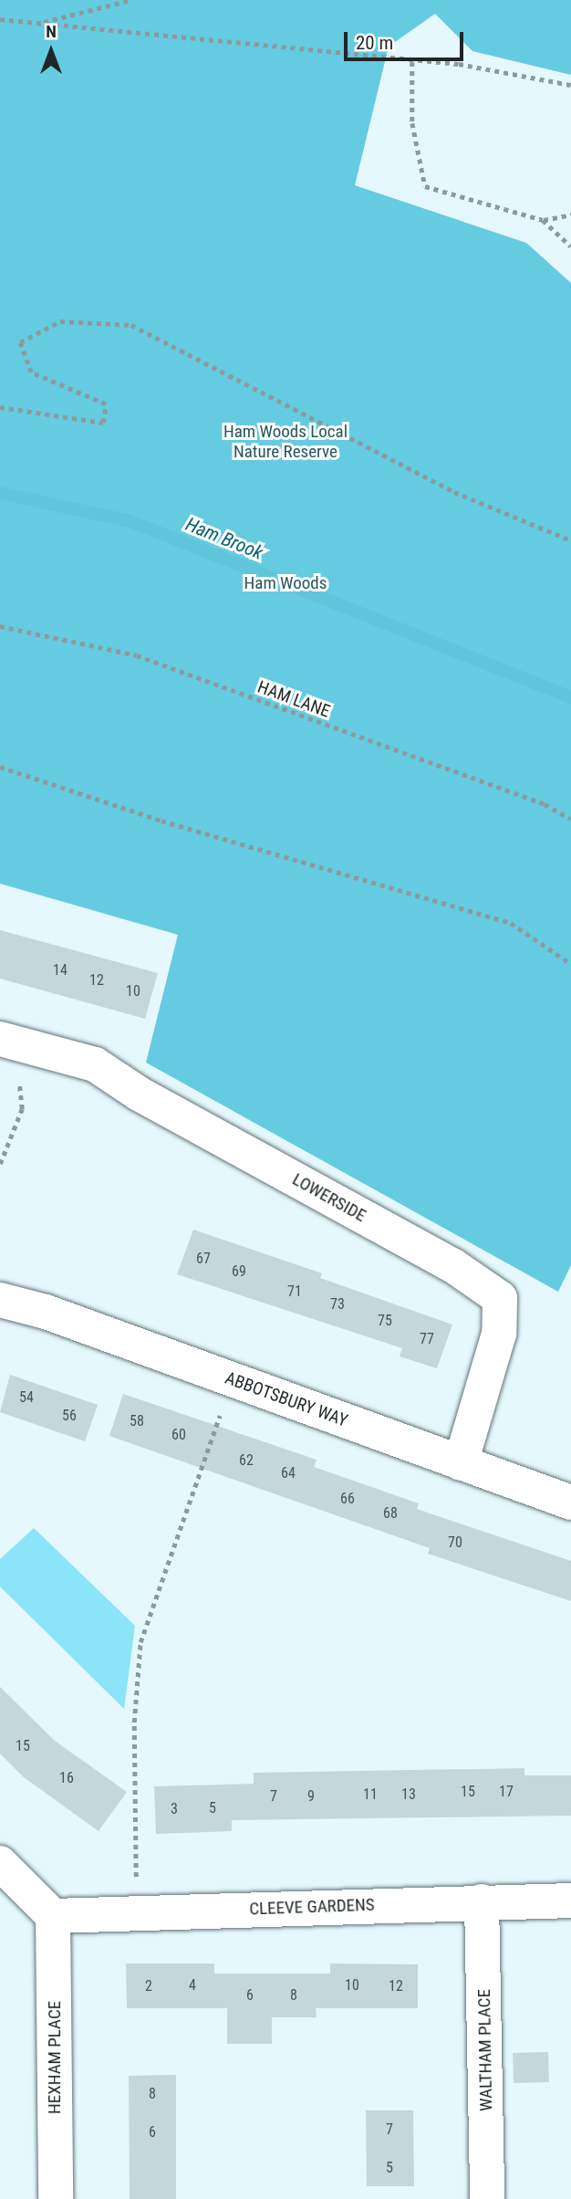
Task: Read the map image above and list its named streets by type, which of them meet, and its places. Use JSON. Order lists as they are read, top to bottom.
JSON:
{
  "streets": {
    "street": [
      "LOWERSIDE",
      "ABBOTSBURY WAY",
      "CLEEVE GARDENS",
      "WALTHAM PLACE",
      "HEXHAM PLACE"
    ],
    "path": ["HAM LANE"]
  },
  "crossings": [
    ["LOWERSIDE", "ABBOTSBURY WAY"],
    ["CLEEVE GARDENS", "WALTHAM PLACE"],
    ["CLEEVE GARDENS", "HEXHAM PLACE"]
  ],
  "water": ["Ham Brook"],
  "parks": ["Ham Woods Local Nature Reserve", "Ham Woods"],
  "house_numbers": [
    "14",
    "12",
    "10",
    "67",
    "69",
    "71",
    "73",
    "75",
    "77",
    "54",
    "56",
    "58",
    "60",
    "62",
    "64",
    "66",
    "68",
    "70",
    "15",
    "16",
    "15",
    "17",
    "11",
    "13",
    "7",
    "9",
    "5",
    "3",
    "4",
    "10",
    "2",
    "12",
    "6",
    "8",
    "8",
    "7",
    "6",
    "5"
  ],
  "scale_bar": "20 m",
  "north": "top"
}
